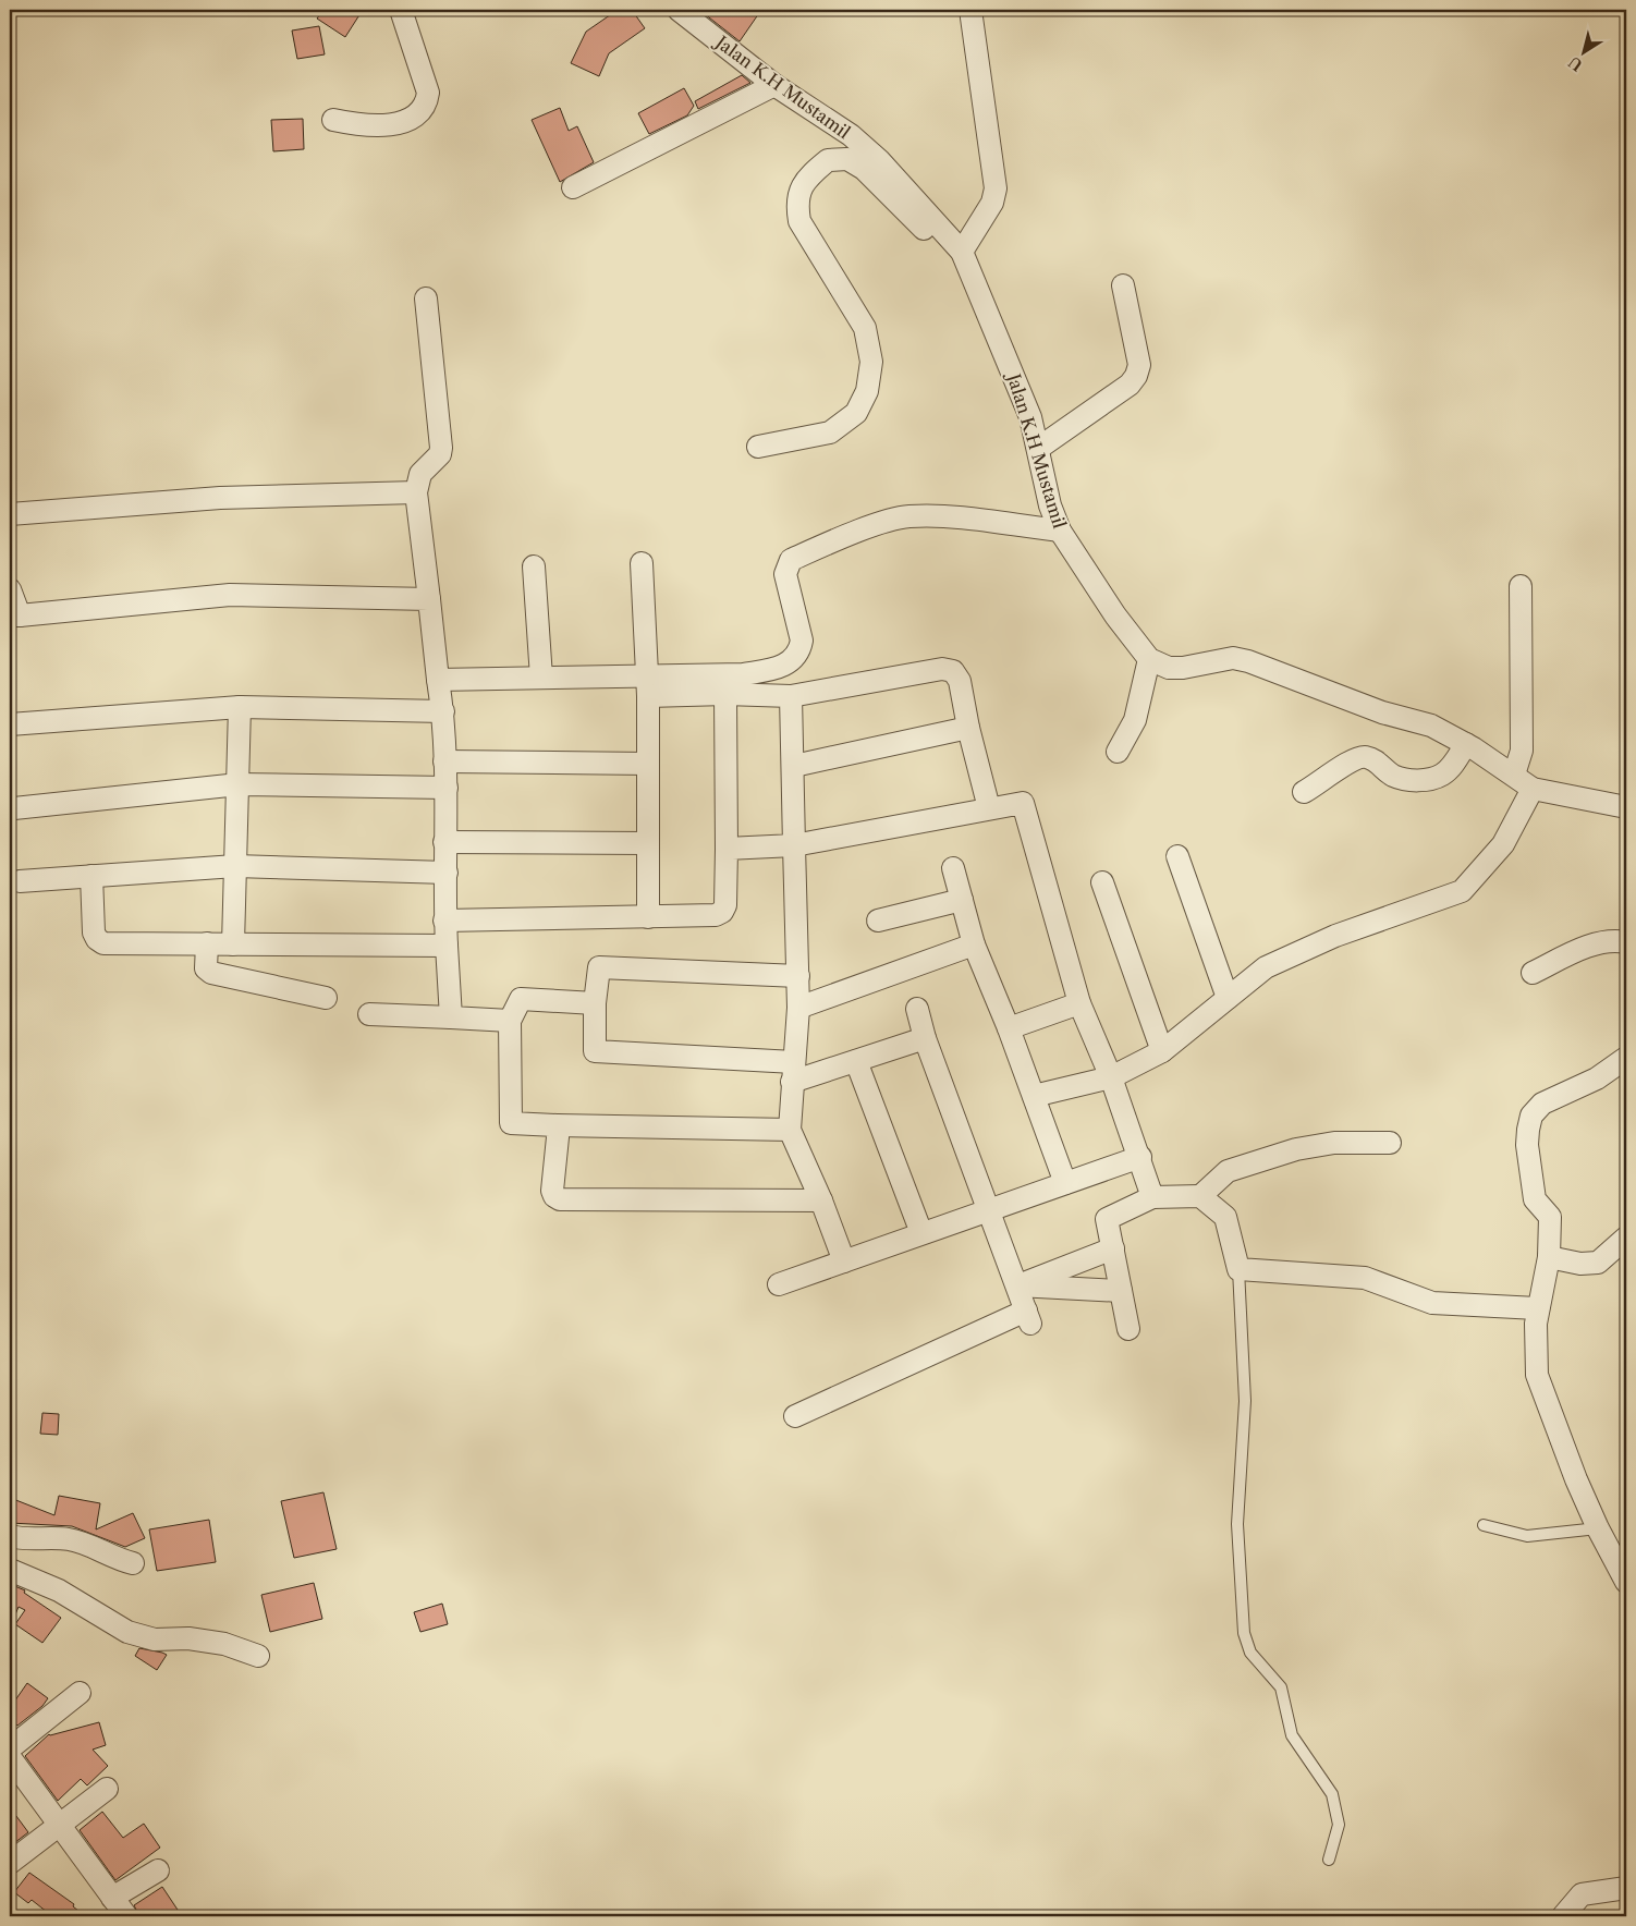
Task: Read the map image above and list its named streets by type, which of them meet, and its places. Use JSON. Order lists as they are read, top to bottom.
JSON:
{
  "streets": {
    "street": ["Jalan K.H Mustamil"]
  },
  "north": "bottom left"
}
